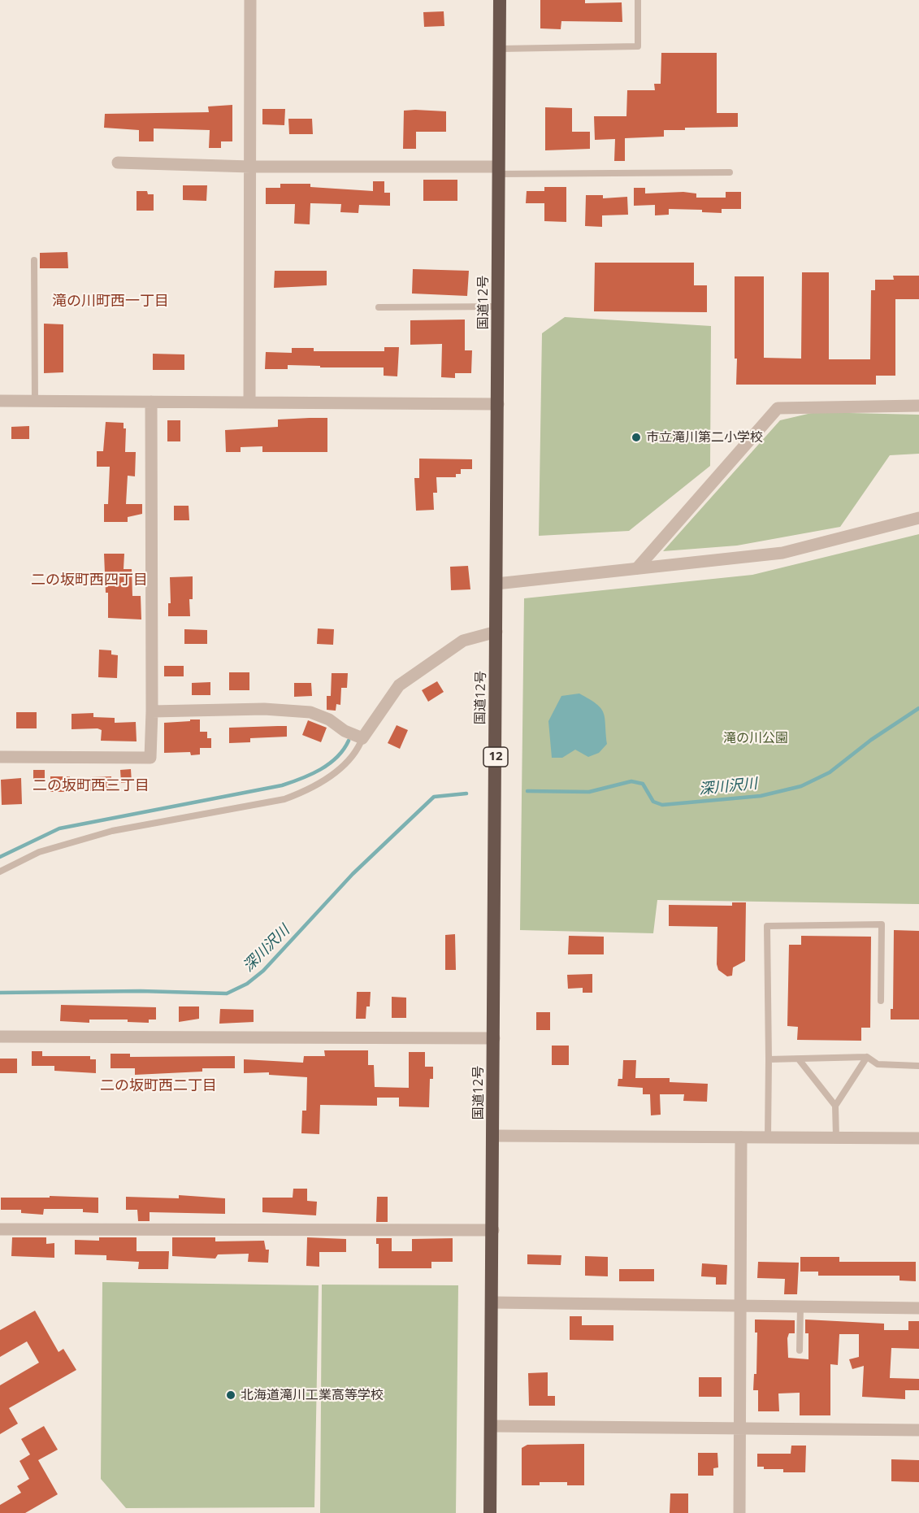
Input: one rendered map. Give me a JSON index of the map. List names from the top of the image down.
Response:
{
  "streets": {
    "highway": ["国道12号", "12"]
  },
  "districts": [
    "滝の川町西一丁目",
    "二の坂町西四丁目",
    "二の坂町西三丁目",
    "二の坂町西二丁目"
  ],
  "water": ["深川沢川"],
  "parks": ["滝の川公園"],
  "places": ["市立滝川第二小学校", "北海道滝川工業高等学校"]
}
